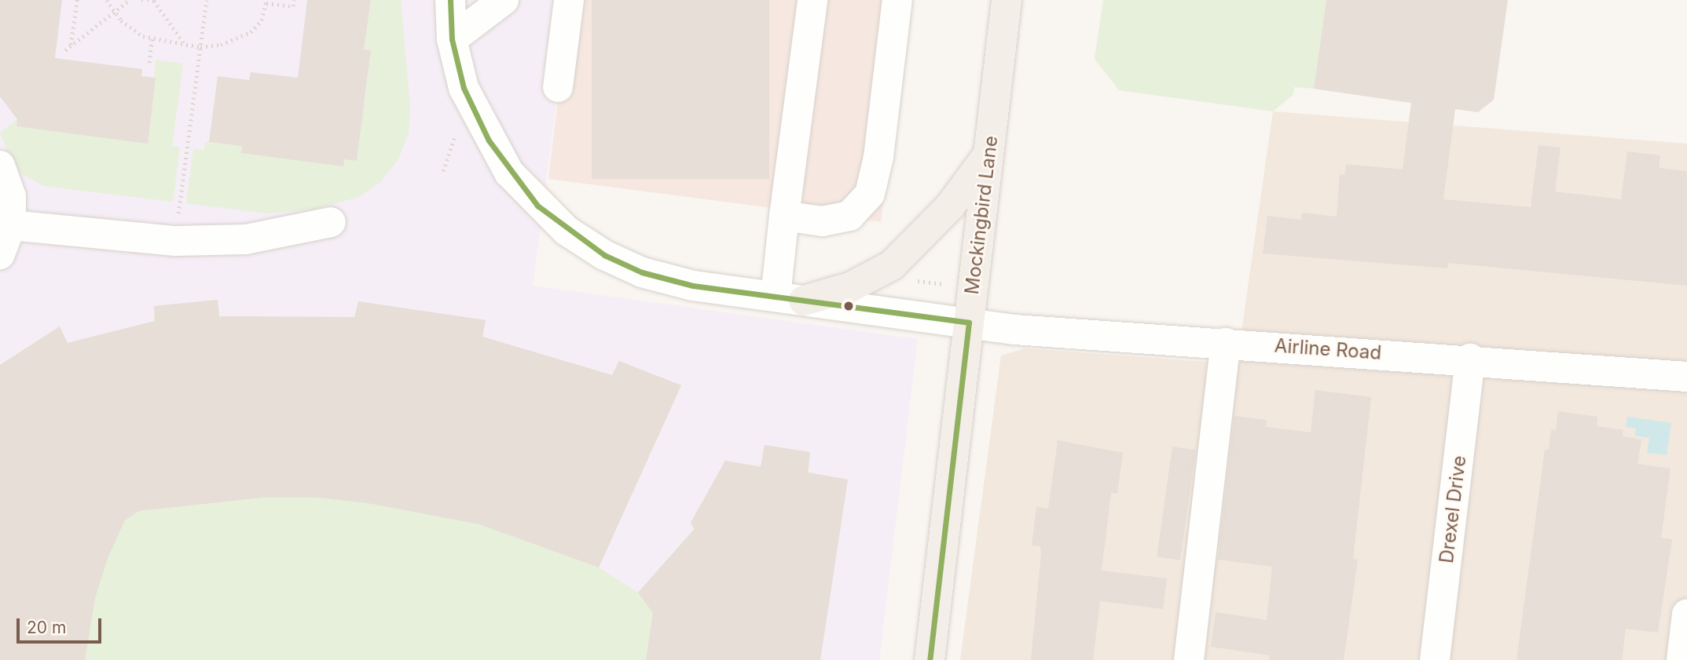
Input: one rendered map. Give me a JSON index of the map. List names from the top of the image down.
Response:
{
  "streets": {
    "main road": ["Mockingbird Lane"],
    "street": ["Airline Road", "Drexel Drive"]
  },
  "crossings": [
    ["Mockingbird Lane", "Airline Road"],
    ["Airline Road", "Drexel Drive"]
  ],
  "scale_bar": "20 m"
}
